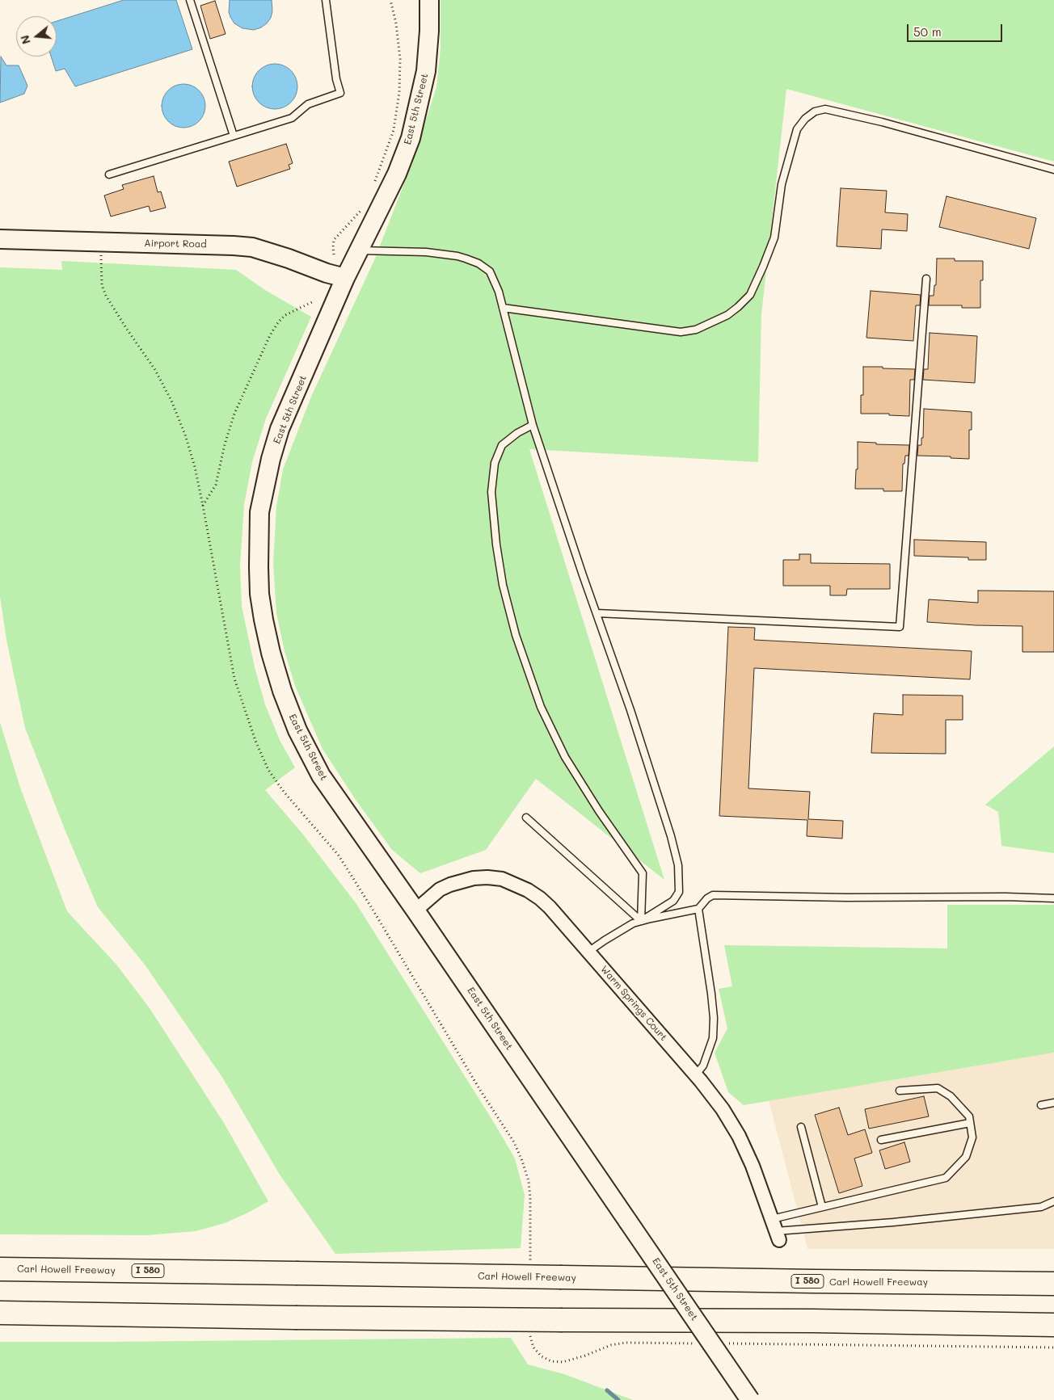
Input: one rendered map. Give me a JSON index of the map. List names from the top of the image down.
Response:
{
  "streets": {
    "highway": ["Carl Howell Freeway", "I 580"],
    "main road": ["East 5th Street", "Airport Road"],
    "street": ["Warm Springs Court"]
  },
  "crossings": [
    ["East 5th Street", "Airport Road"],
    ["East 5th Street", "Warm Springs Court"]
  ],
  "scale_bar": "50 m",
  "north": "left"
}
